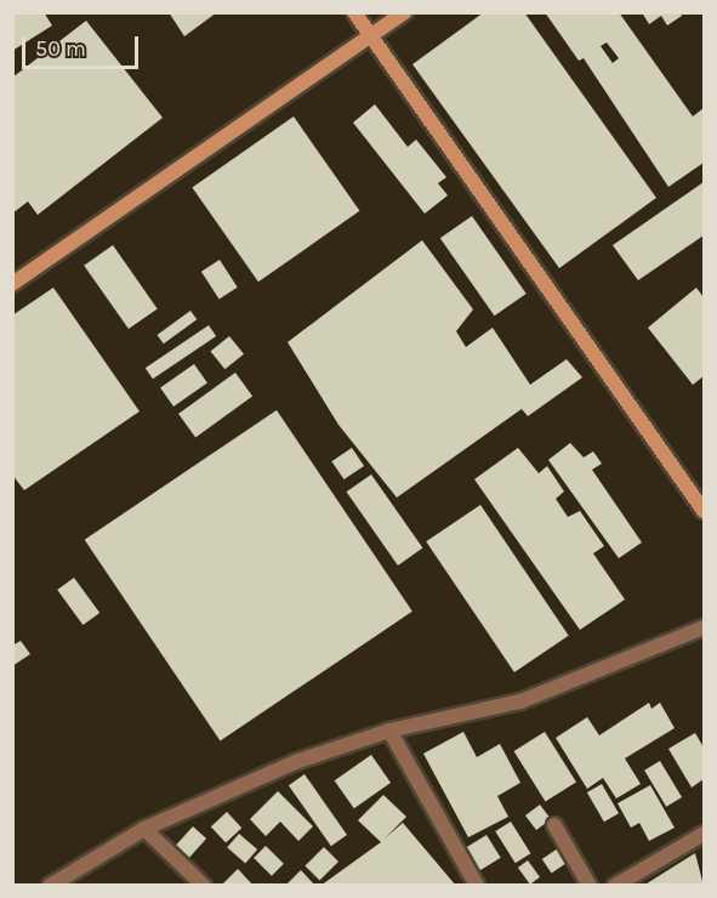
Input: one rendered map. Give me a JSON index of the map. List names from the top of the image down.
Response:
{
  "scale_bar": "50 m"
}
